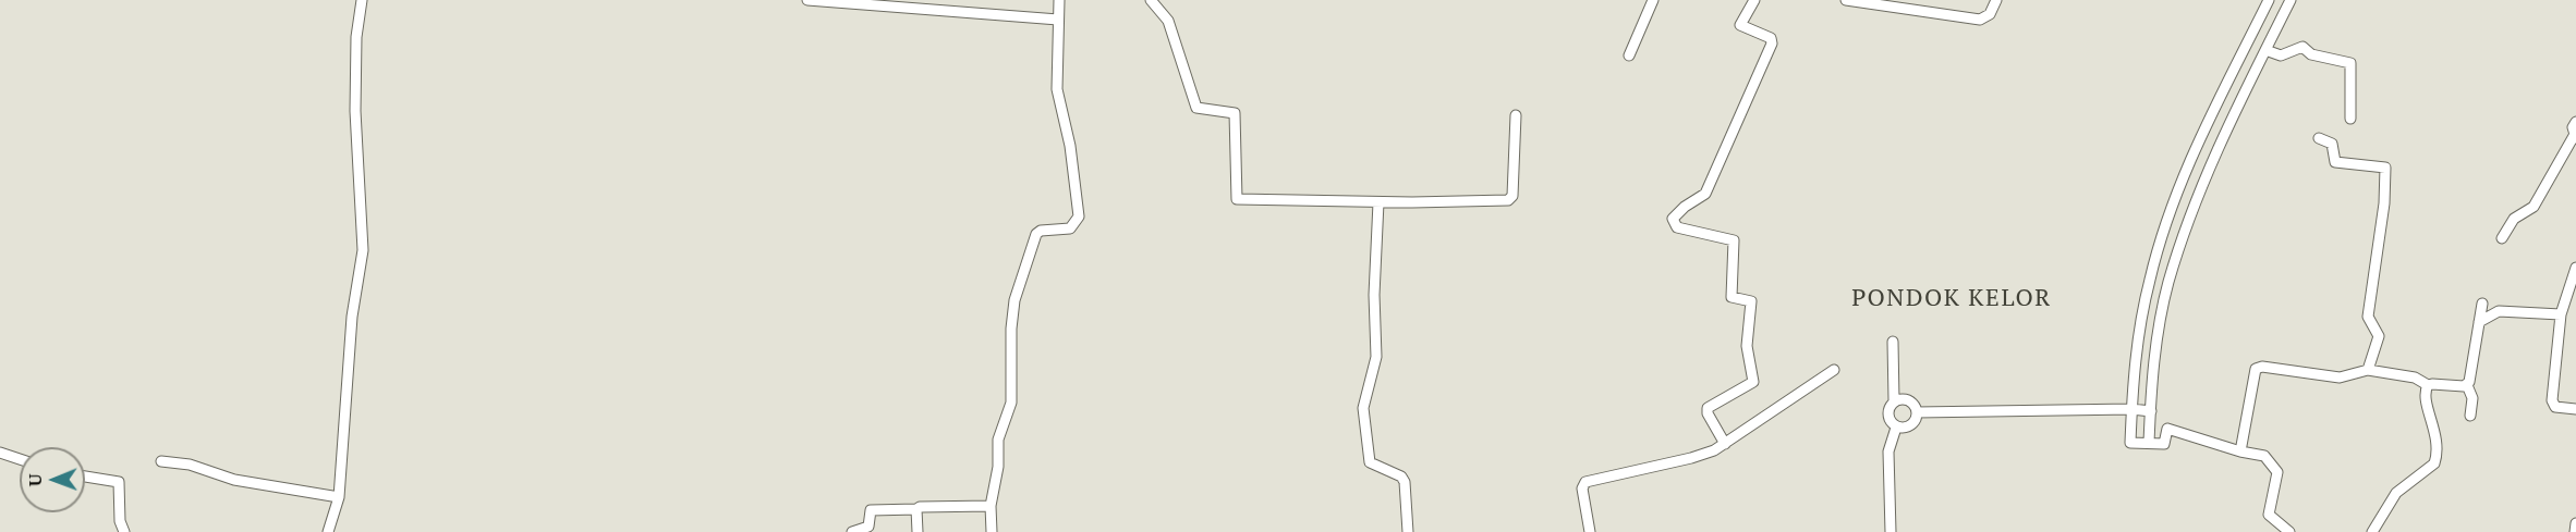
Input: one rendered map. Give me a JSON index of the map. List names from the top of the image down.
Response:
{
  "districts": ["PONDOK KELOR"],
  "north": "left"
}
